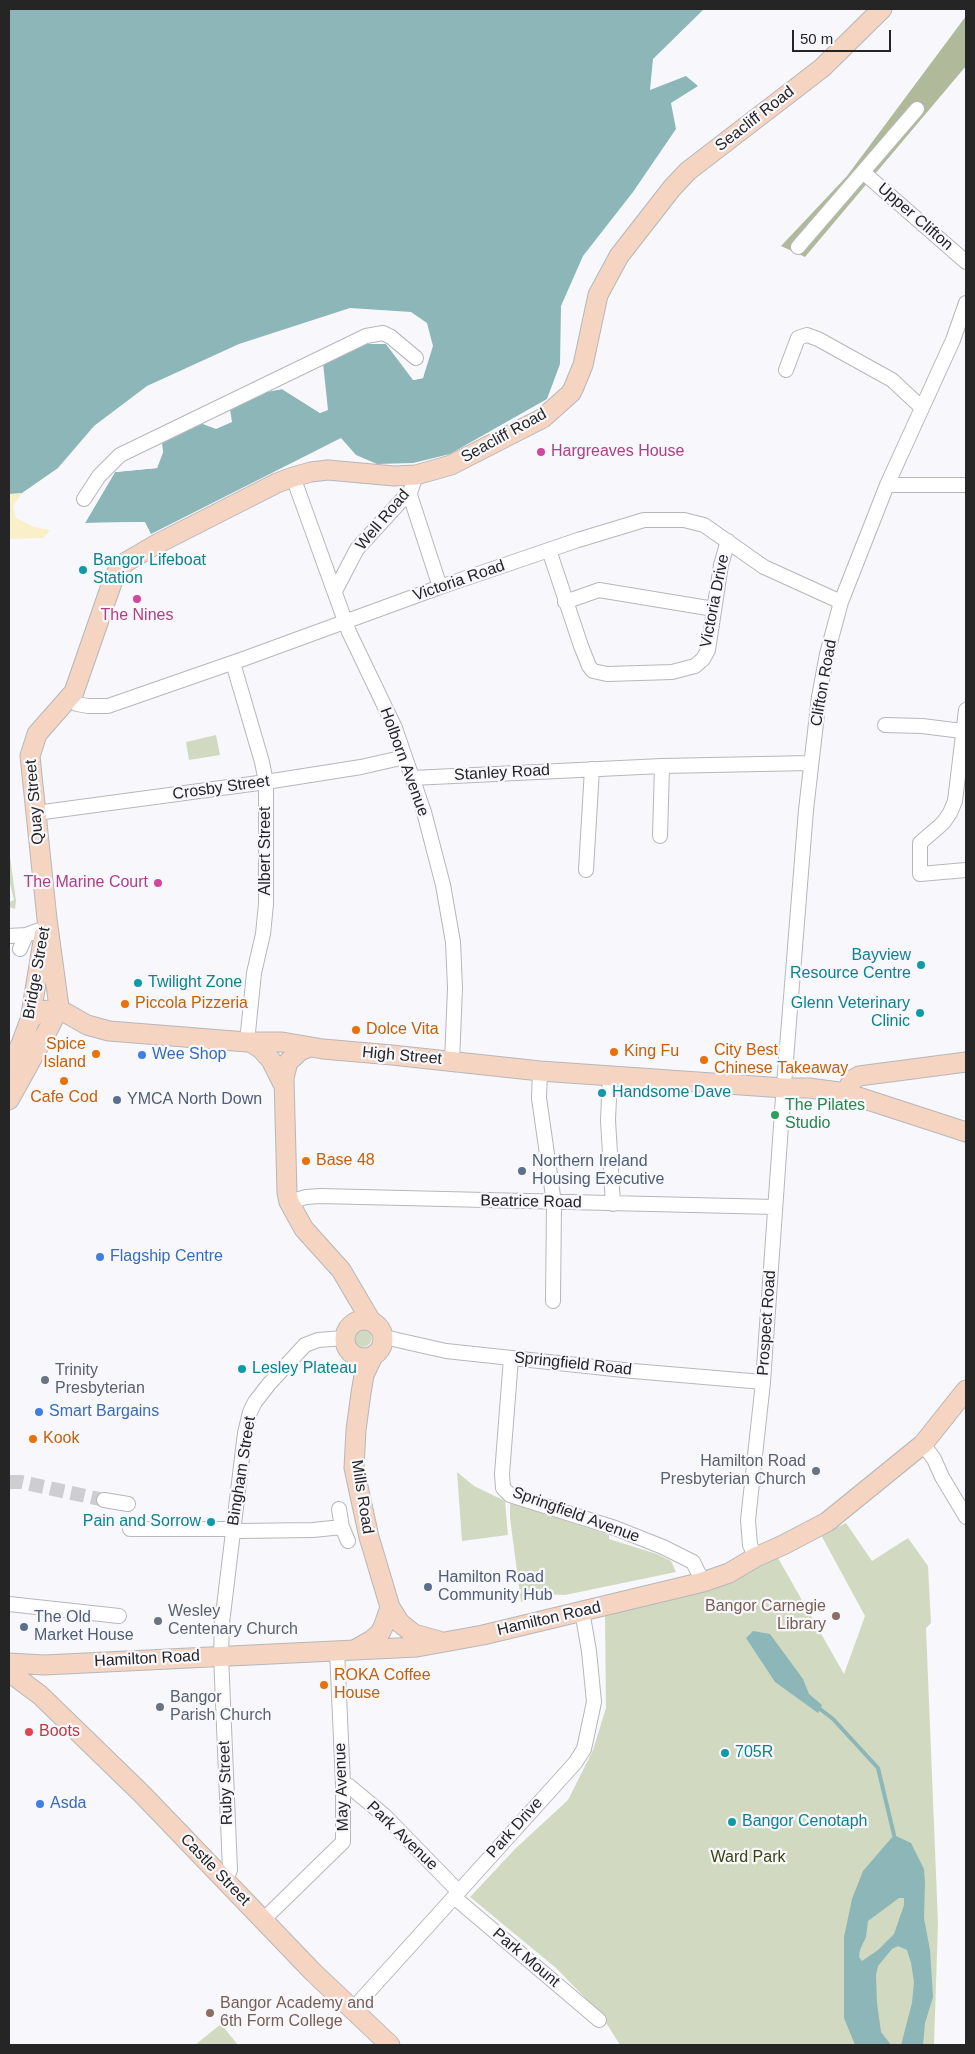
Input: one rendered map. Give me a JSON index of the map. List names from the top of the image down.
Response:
{
  "streets": {
    "street": [
      "Seacliff Road",
      "Upper Clifton",
      "Well Road",
      "Victoria Road",
      "Victoria Drive",
      "Clifton Road",
      "Holborn Avenue",
      "Stanley Road",
      "Crosby Street",
      "Quay Street",
      "Albert Street",
      "Bridge Street",
      "High Street",
      "Beatrice Road",
      "Prospect Road",
      "Springfield Road",
      "Bingham Street",
      "Mills Road",
      "Springfield Avenue",
      "Hamilton Road",
      "Ruby Street",
      "May Avenue",
      "Park Drive",
      "Park Avenue",
      "Castle Street",
      "Park Mount"
    ]
  },
  "crossings": [
    ["Seacliff Road", "Well Road"],
    ["Seacliff Road", "Victoria Road"],
    ["Seacliff Road", "Holborn Avenue"],
    ["Seacliff Road", "Quay Street"],
    ["Well Road", "Holborn Avenue"],
    ["Victoria Road", "Victoria Drive"],
    ["Victoria Road", "Clifton Road"],
    ["Victoria Road", "Holborn Avenue"],
    ["Victoria Road", "Quay Street"],
    ["Victoria Road", "Albert Street"],
    ["Clifton Road", "Stanley Road"],
    ["Clifton Road", "High Street"],
    ["Clifton Road", "Prospect Road"],
    ["Holborn Avenue", "Stanley Road"],
    ["Holborn Avenue", "Crosby Street"],
    ["Holborn Avenue", "High Street"],
    ["Crosby Street", "Quay Street"],
    ["Crosby Street", "Albert Street"],
    ["Quay Street", "Bridge Street"],
    ["Albert Street", "High Street"],
    ["Bridge Street", "High Street"],
    ["High Street", "Prospect Road"],
    ["Beatrice Road", "Prospect Road"],
    ["Prospect Road", "Springfield Road"],
    ["Prospect Road", "Hamilton Road"],
    ["Springfield Road", "Bingham Street"],
    ["Springfield Road", "Mills Road"],
    ["Springfield Road", "Springfield Avenue"],
    ["Bingham Street", "Mills Road"],
    ["Bingham Street", "Hamilton Road"],
    ["Bingham Street", "Ruby Street"],
    ["Mills Road", "Hamilton Road"],
    ["Springfield Avenue", "Hamilton Road"],
    ["Hamilton Road", "Ruby Street"],
    ["Hamilton Road", "May Avenue"],
    ["Hamilton Road", "Park Drive"],
    ["Ruby Street", "Castle Street"],
    ["May Avenue", "Park Avenue"],
    ["May Avenue", "Castle Street"],
    ["Park Drive", "Park Avenue"],
    ["Park Drive", "Castle Street"],
    ["Park Drive", "Park Mount"],
    ["Park Avenue", "Park Mount"]
  ],
  "parks": ["Ward Park"],
  "places": [
    "Hargreaves House",
    "Bangor Lifeboat Station",
    "The Nines",
    "The Marine Court",
    "Bayview Resource Centre",
    "Twilight Zone",
    "Piccola Pizzeria",
    "Glenn Veterinary Clinic",
    "Dolce Vita",
    "King Fu",
    "Spice Island",
    "Wee Shop",
    "City Best Chinese Takeaway",
    "Cafe Cod",
    "Handsome Dave",
    "YMCA North Down",
    "The Pilates Studio",
    "Base 48",
    "Northern Ireland Housing Executive",
    "Flagship Centre",
    "Lesley Plateau",
    "Trinity Presbyterian",
    "Smart Bargains",
    "Kook",
    "Hamilton Road Presbyterian Church",
    "Pain and Sorrow",
    "Hamilton Road Community Hub",
    "Bangor Carnegie Library",
    "Wesley Centenary Church",
    "The Old Market House",
    "ROKA Coffee House",
    "Bangor Parish Church",
    "Boots",
    "705R",
    "Asda",
    "Bangor Cenotaph",
    "Bangor Academy and 6th Form College"
  ],
  "scale_bar": "50 m"
}
